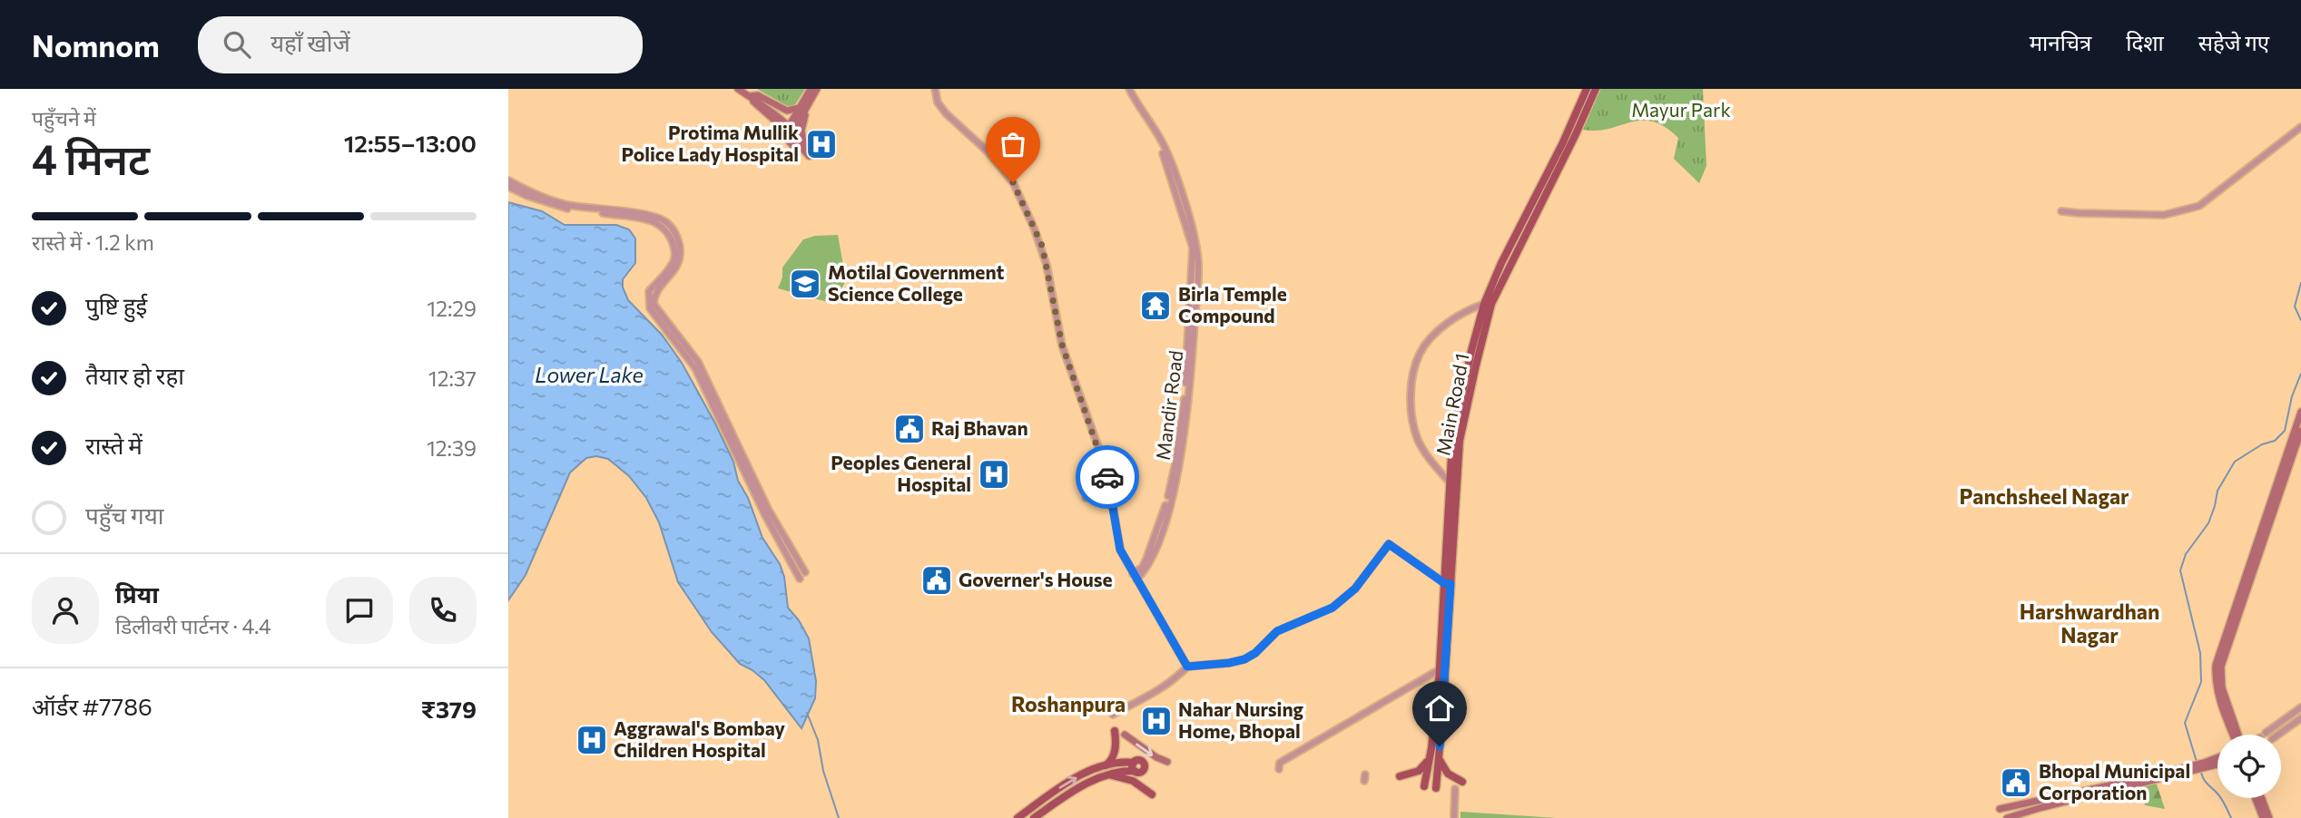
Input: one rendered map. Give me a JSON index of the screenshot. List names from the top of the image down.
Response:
{
  "streets": {
    "main road": ["Main Road 1"],
    "street": ["Mandir Road"]
  },
  "districts": ["Panchsheel Nagar", "Harshwardhan Nagar", "Roshanpura"],
  "water": ["Lower Lake"],
  "parks": ["Mayur Park"],
  "places": {
    "hospital": [
      "Protima Mullik Police Lady Hospital",
      "Peoples General Hospital",
      "Nahar Nursing Home, Bhopal",
      "Aggrawal's Bombay Children Hospital"
    ],
    "school or university": ["Motilal Government Science College"],
    "temple": ["Birla Temple Compound"],
    "public building": ["Raj Bhavan", "Governer's House", "Bhopal Municipal Corporation"]
  },
  "page": {
    "header": "Nomnom",
    "search": "यहाँ खोजें",
    "nav": ["मानचित्र", "दिशा", "सहेजे गए"],
    "heading": ["4 मिनट", "पहुँचने में", "12:55–13:00"],
    "panel": [
      "प्रिया",
      "डिलीवरी पार्टनर · 4.4",
      "ऑर्डर #7786",
      "₹379"
    ],
    "bar": "रास्ते में · 1.2 km",
    "list": [
      ["पुष्टि हुई", "12:29"],
      ["तैयार हो रहा", "12:37"],
      ["रास्ते में", "12:39"],
      "पहुँच गया"
    ]
  }
}
